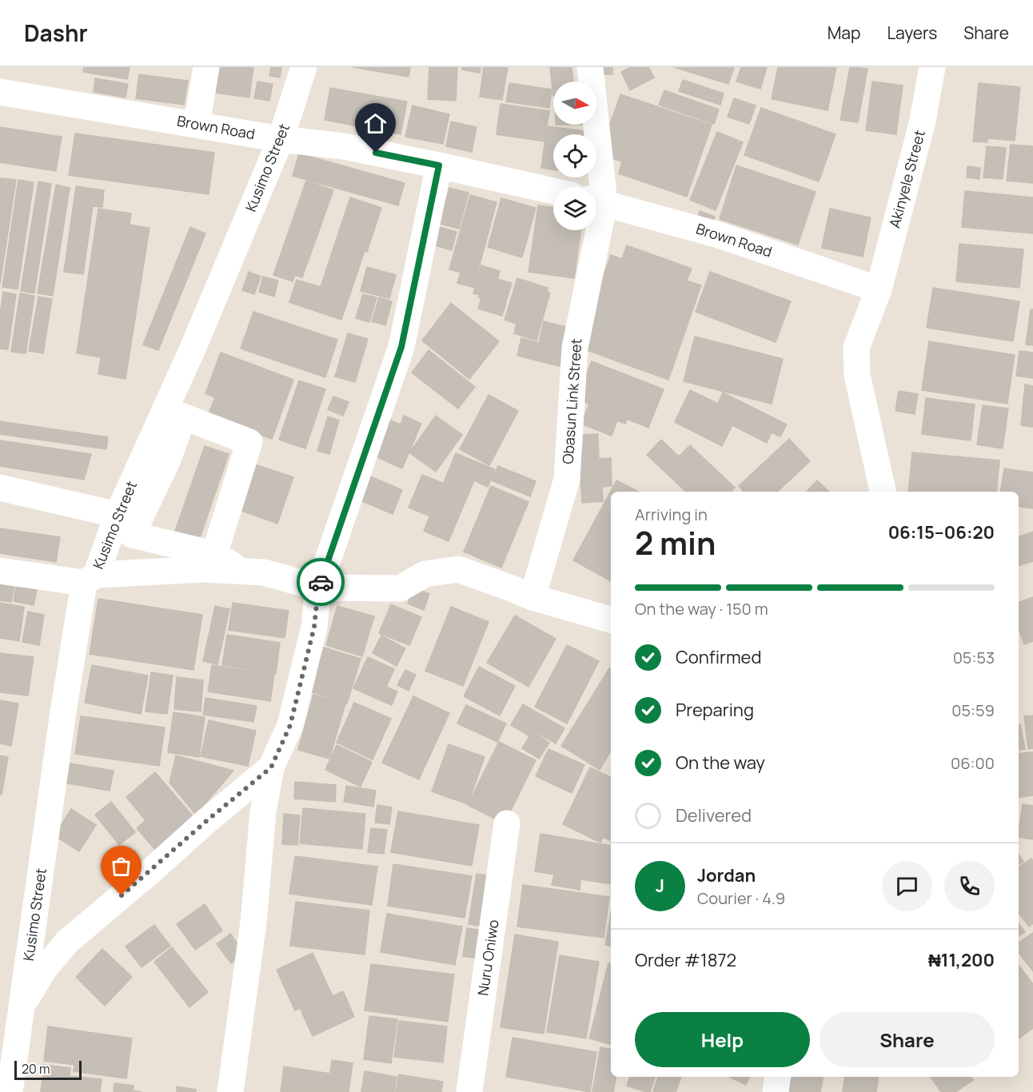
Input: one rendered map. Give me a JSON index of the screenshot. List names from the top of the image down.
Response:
{
  "streets": {
    "street": [
      "Brown Road",
      "Kusimo Street",
      "Akinyele Street",
      "Obasun Link Street",
      "Nuru Oniwo"
    ]
  },
  "crossings": [
    ["Brown Road", "Kusimo Street"],
    ["Brown Road", "Akinyele Street"]
  ],
  "scale_bar": "20 m",
  "north": "right",
  "page": {
    "header": "Dashr",
    "nav": ["Map", "Layers", "Share"],
    "heading": ["2 min", "Arriving in", "06:15–06:20"],
    "panel": [
      "Jordan",
      "Courier · 4.9",
      "Order #1872",
      "₦11,200"
    ],
    "bar": "On the way · 150 m",
    "list": [
      ["Confirmed", "05:53"],
      ["Preparing", "05:59"],
      ["On the way", "06:00"],
      "Delivered"
    ],
    "round": "J",
    "buttons": ["Help", "Share"],
    "scale": "20 m"
  }
}
